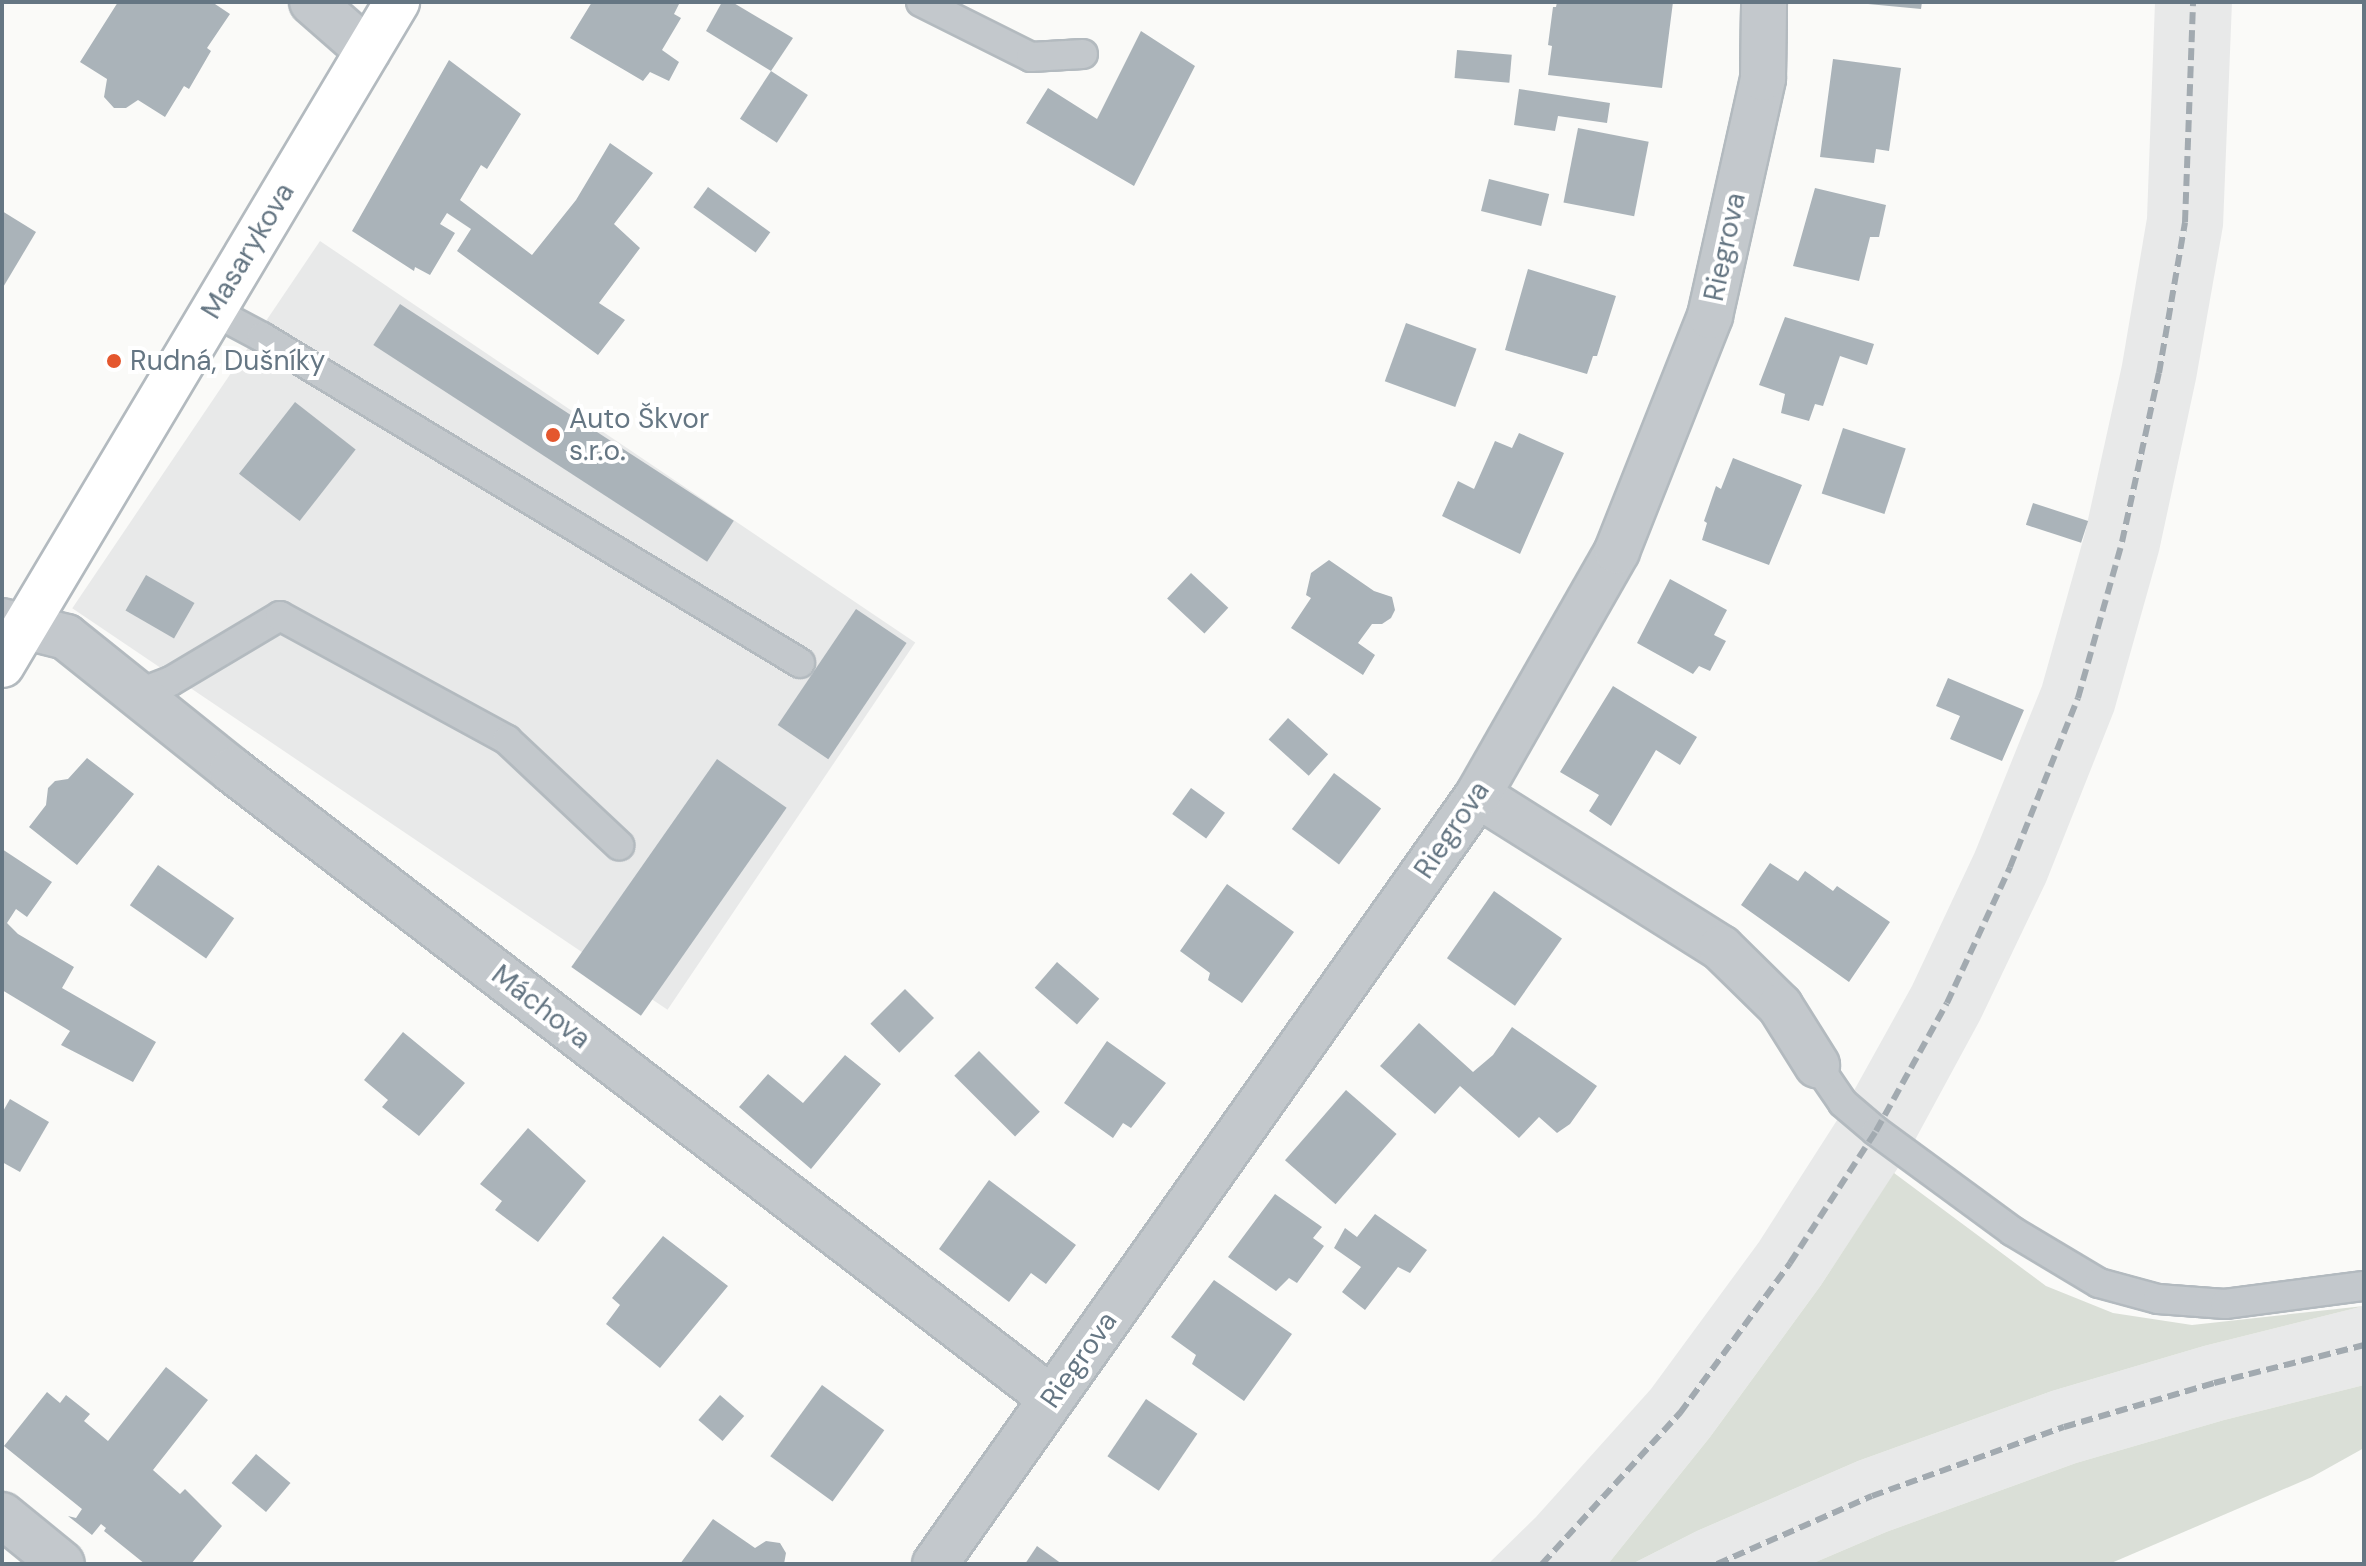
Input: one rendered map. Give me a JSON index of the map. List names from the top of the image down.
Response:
{
  "streets": {
    "main road": ["Masarykova"],
    "street": ["Riegrova", "Máchova"]
  },
  "crossings": [
    ["Riegrova", "Máchova"],
    ["Masarykova", "Máchova"]
  ],
  "places": ["Rudná, Dušníky", "Auto Škvor s.r.o."]
}
